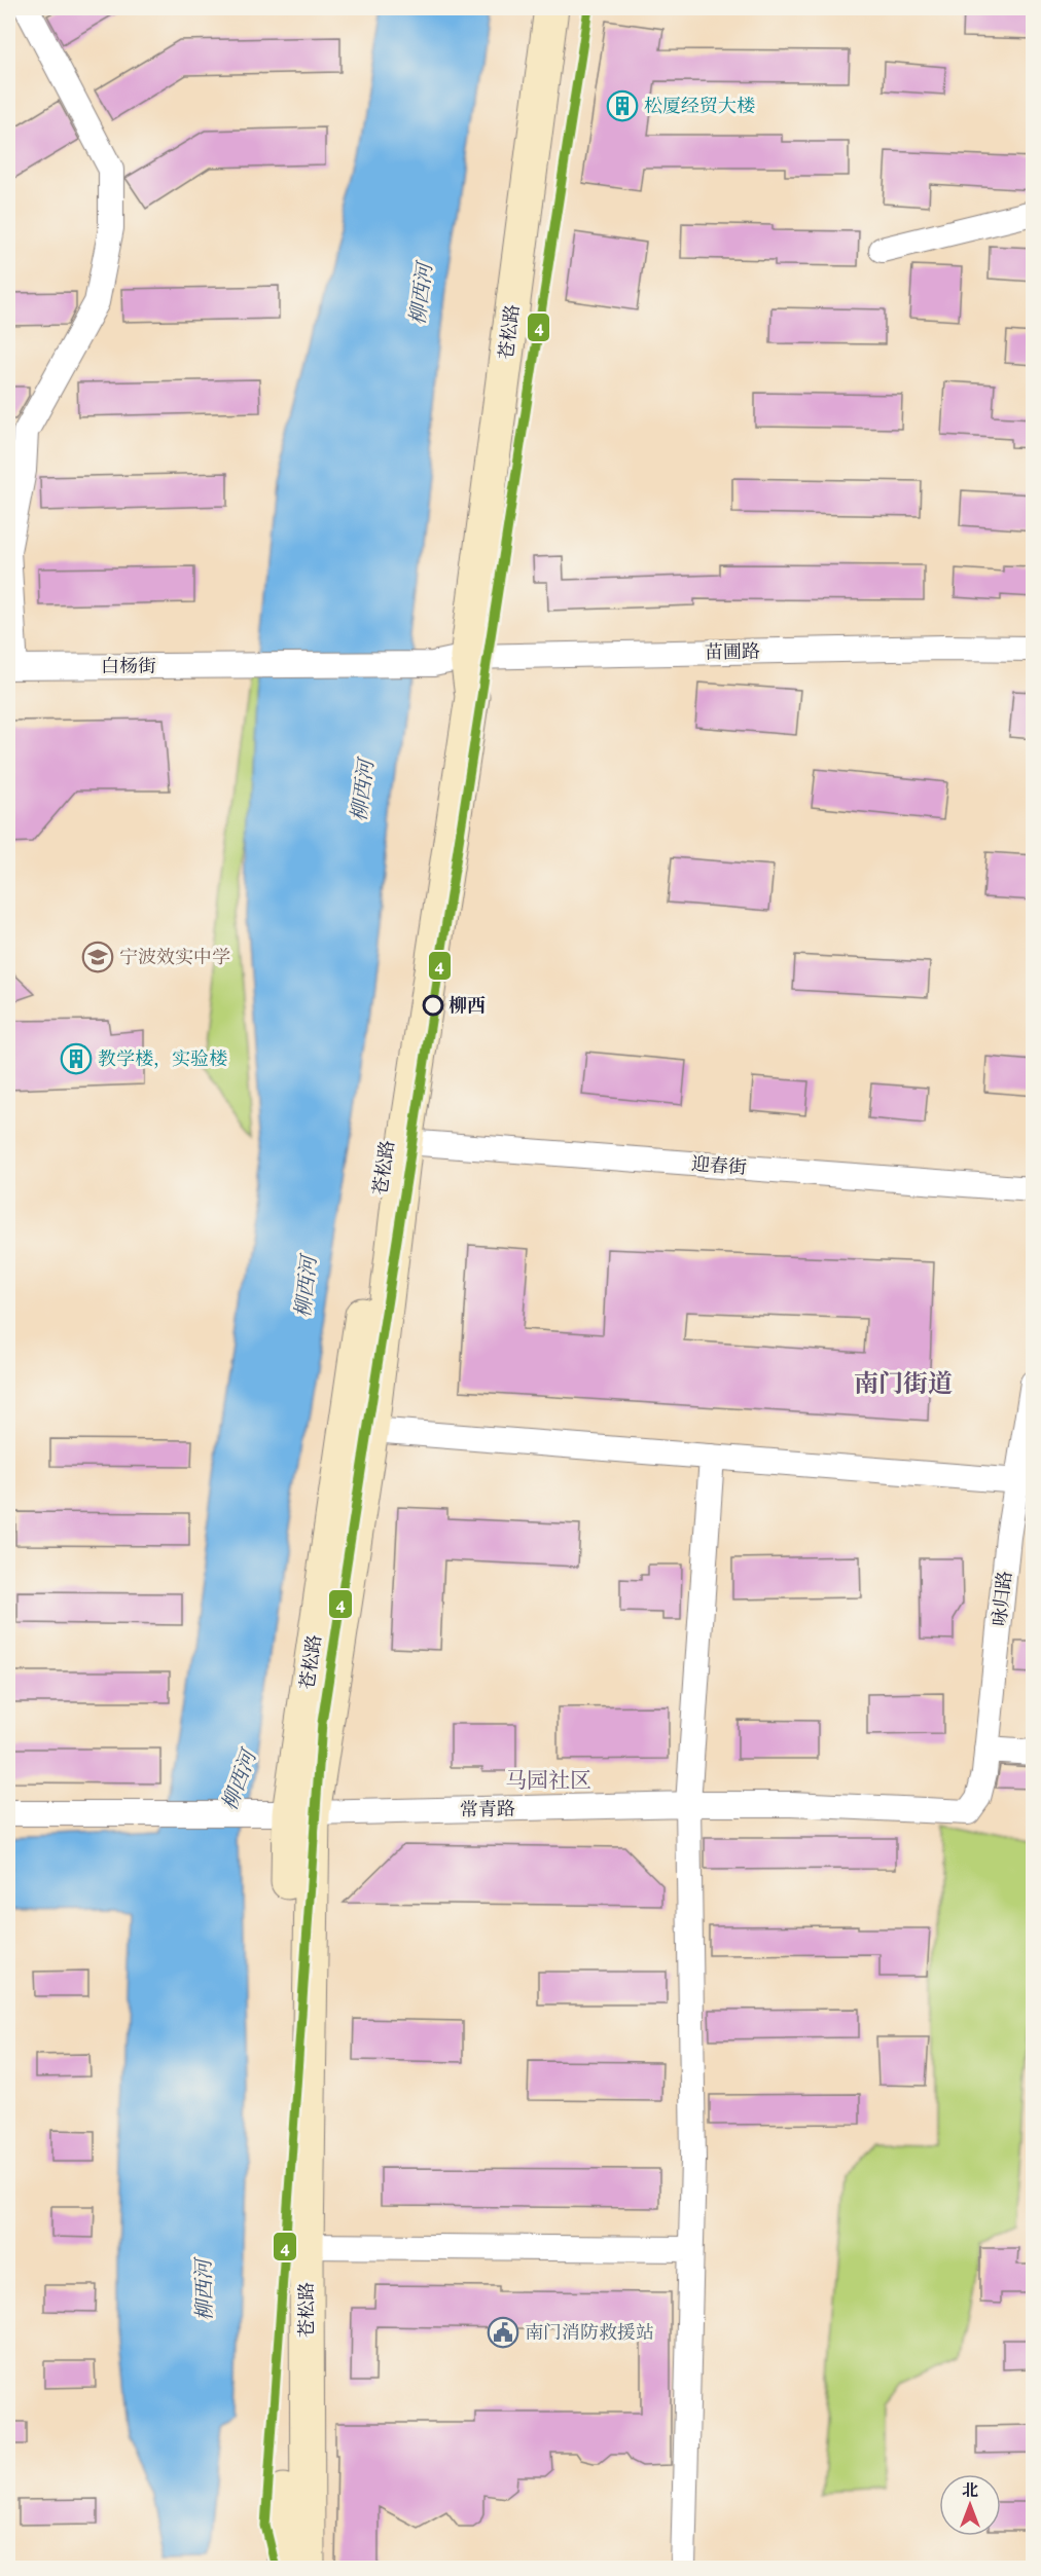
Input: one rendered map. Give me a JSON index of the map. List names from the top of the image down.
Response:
{
  "streets": {
    "main road": ["苍松路"],
    "street": [
      "苗圃路",
      "白杨街",
      "迎春街",
      "咏归路",
      "常青路"
    ]
  },
  "crossings": [
    ["苍松路", "苗圃路"],
    ["苍松路", "迎春街"],
    ["苍松路", "常青路"],
    ["苗圃路", "白杨街"],
    ["咏归路", "常青路"]
  ],
  "districts": ["南门街道", "马园社区"],
  "water": ["柳西河"],
  "places": {
    "building": ["松厦经贸大楼", "教学楼，实验楼"],
    "school or university": ["宁波效实中学"],
    "other": ["柳西"],
    "public building": ["南门消防救援站"]
  },
  "lines": ["transit line 4"],
  "north": "top"
}
